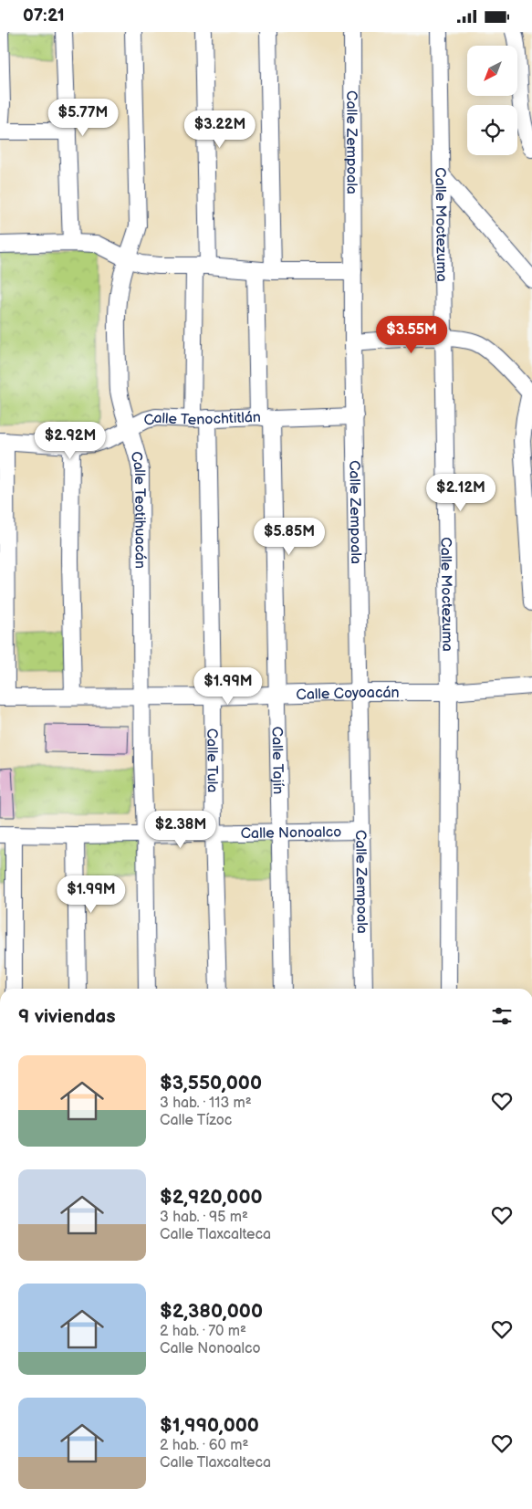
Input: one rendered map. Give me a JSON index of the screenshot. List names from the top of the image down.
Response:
{
  "streets": {
    "street": [
      "Calle Zempoala",
      "Calle Moctezuma",
      "Calle Tenochtitlán",
      "Calle Teotihuacán",
      "Calle Coyoacán",
      "Calle Tula",
      "Calle Tajín",
      "Calle Nonoalco"
    ]
  },
  "crossings": [
    ["Calle Zempoala", "Calle Tenochtitlán"],
    ["Calle Zempoala", "Calle Coyoacán"],
    ["Calle Zempoala", "Calle Nonoalco"],
    ["Calle Moctezuma", "Calle Coyoacán"],
    ["Calle Tenochtitlán", "Calle Teotihuacán"],
    ["Calle Tenochtitlán", "Calle Tula"],
    ["Calle Tenochtitlán", "Calle Tajín"],
    ["Calle Teotihuacán", "Calle Coyoacán"],
    ["Calle Teotihuacán", "Calle Nonoalco"],
    ["Calle Coyoacán", "Calle Tula"],
    ["Calle Coyoacán", "Calle Tajín"],
    ["Calle Tula", "Calle Nonoalco"],
    ["Calle Tajín", "Calle Nonoalco"]
  ],
  "north": "bottom left",
  "page": {
    "status": "07:21",
    "price": [
      "$5.77M",
      "$3.22M",
      "$3.55M",
      "$2.92M",
      "$2.12M",
      "$5.85M",
      "$1.99M",
      "$2.38M",
      "$1.99M"
    ],
    "heading": "9 viviendas",
    "list": [
      {
        "name": "$3,550,000",
        "note": "3 hab. · 113 m² · Calle Tízoc"
      },
      {
        "name": "$2,920,000",
        "note": "3 hab. · 95 m² · Calle Tlaxcalteca"
      },
      {
        "name": "$2,380,000",
        "note": "2 hab. · 70 m² · Calle Nonoalco"
      },
      {
        "name": "$1,990,000",
        "note": "2 hab. · 60 m² · Calle Tlaxcalteca"
      }
    ]
  }
}
